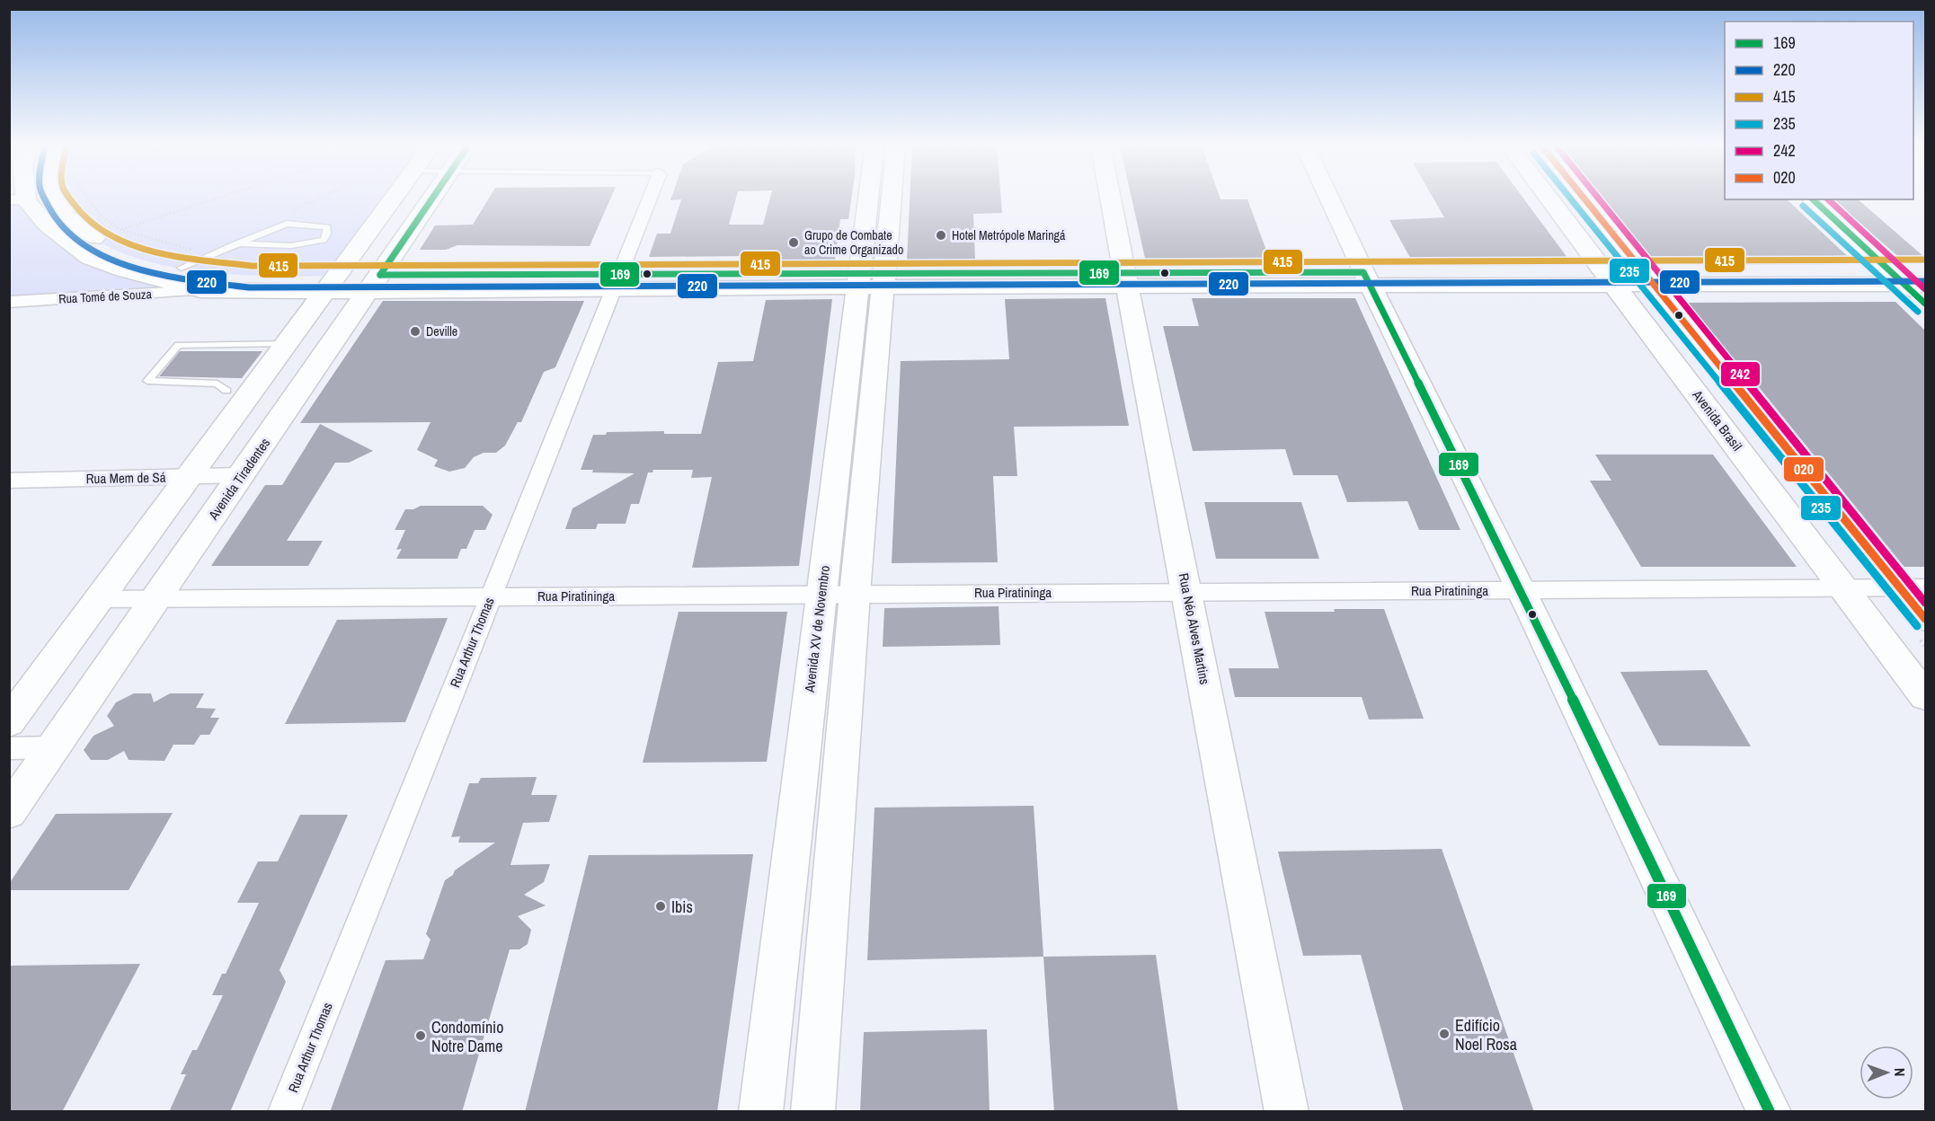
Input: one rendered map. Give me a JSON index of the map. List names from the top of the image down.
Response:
{
  "streets": {
    "main road": [
      "Avenida Brasil",
      "Avenida Tiradentes",
      "Avenida XV de Novembro",
      "Rua Néo Alves Martins"
    ],
    "street": [
      "Rua Tomé de Souza",
      "Rua Mem de Sá",
      "Rua Piratininga",
      "Rua Arthur Thomas"
    ]
  },
  "crossings": [
    ["Avenida Brasil", "Rua Piratininga"],
    ["Rua Mem de Sá", "Avenida Tiradentes"],
    ["Avenida Tiradentes", "Rua Piratininga"],
    ["Rua Piratininga", "Avenida XV de Novembro"],
    ["Rua Piratininga", "Rua Néo Alves Martins"],
    ["Rua Piratininga", "Rua Arthur Thomas"]
  ],
  "places": [
    "Hotel Metrópole Maringá",
    "Grupo de Combate ao Crime Organizado",
    "Deville",
    "Ibis",
    "Edifício Noel Rosa",
    "Condomínio Notre Dame"
  ],
  "lines": [
    "transit line 169",
    "transit line 220",
    "transit line 415",
    "transit line 235",
    "transit line 242",
    "transit line 020"
  ],
  "legend": [
    "169",
    "220",
    "415",
    "235",
    "242",
    "020"
  ],
  "north": "right"
}
